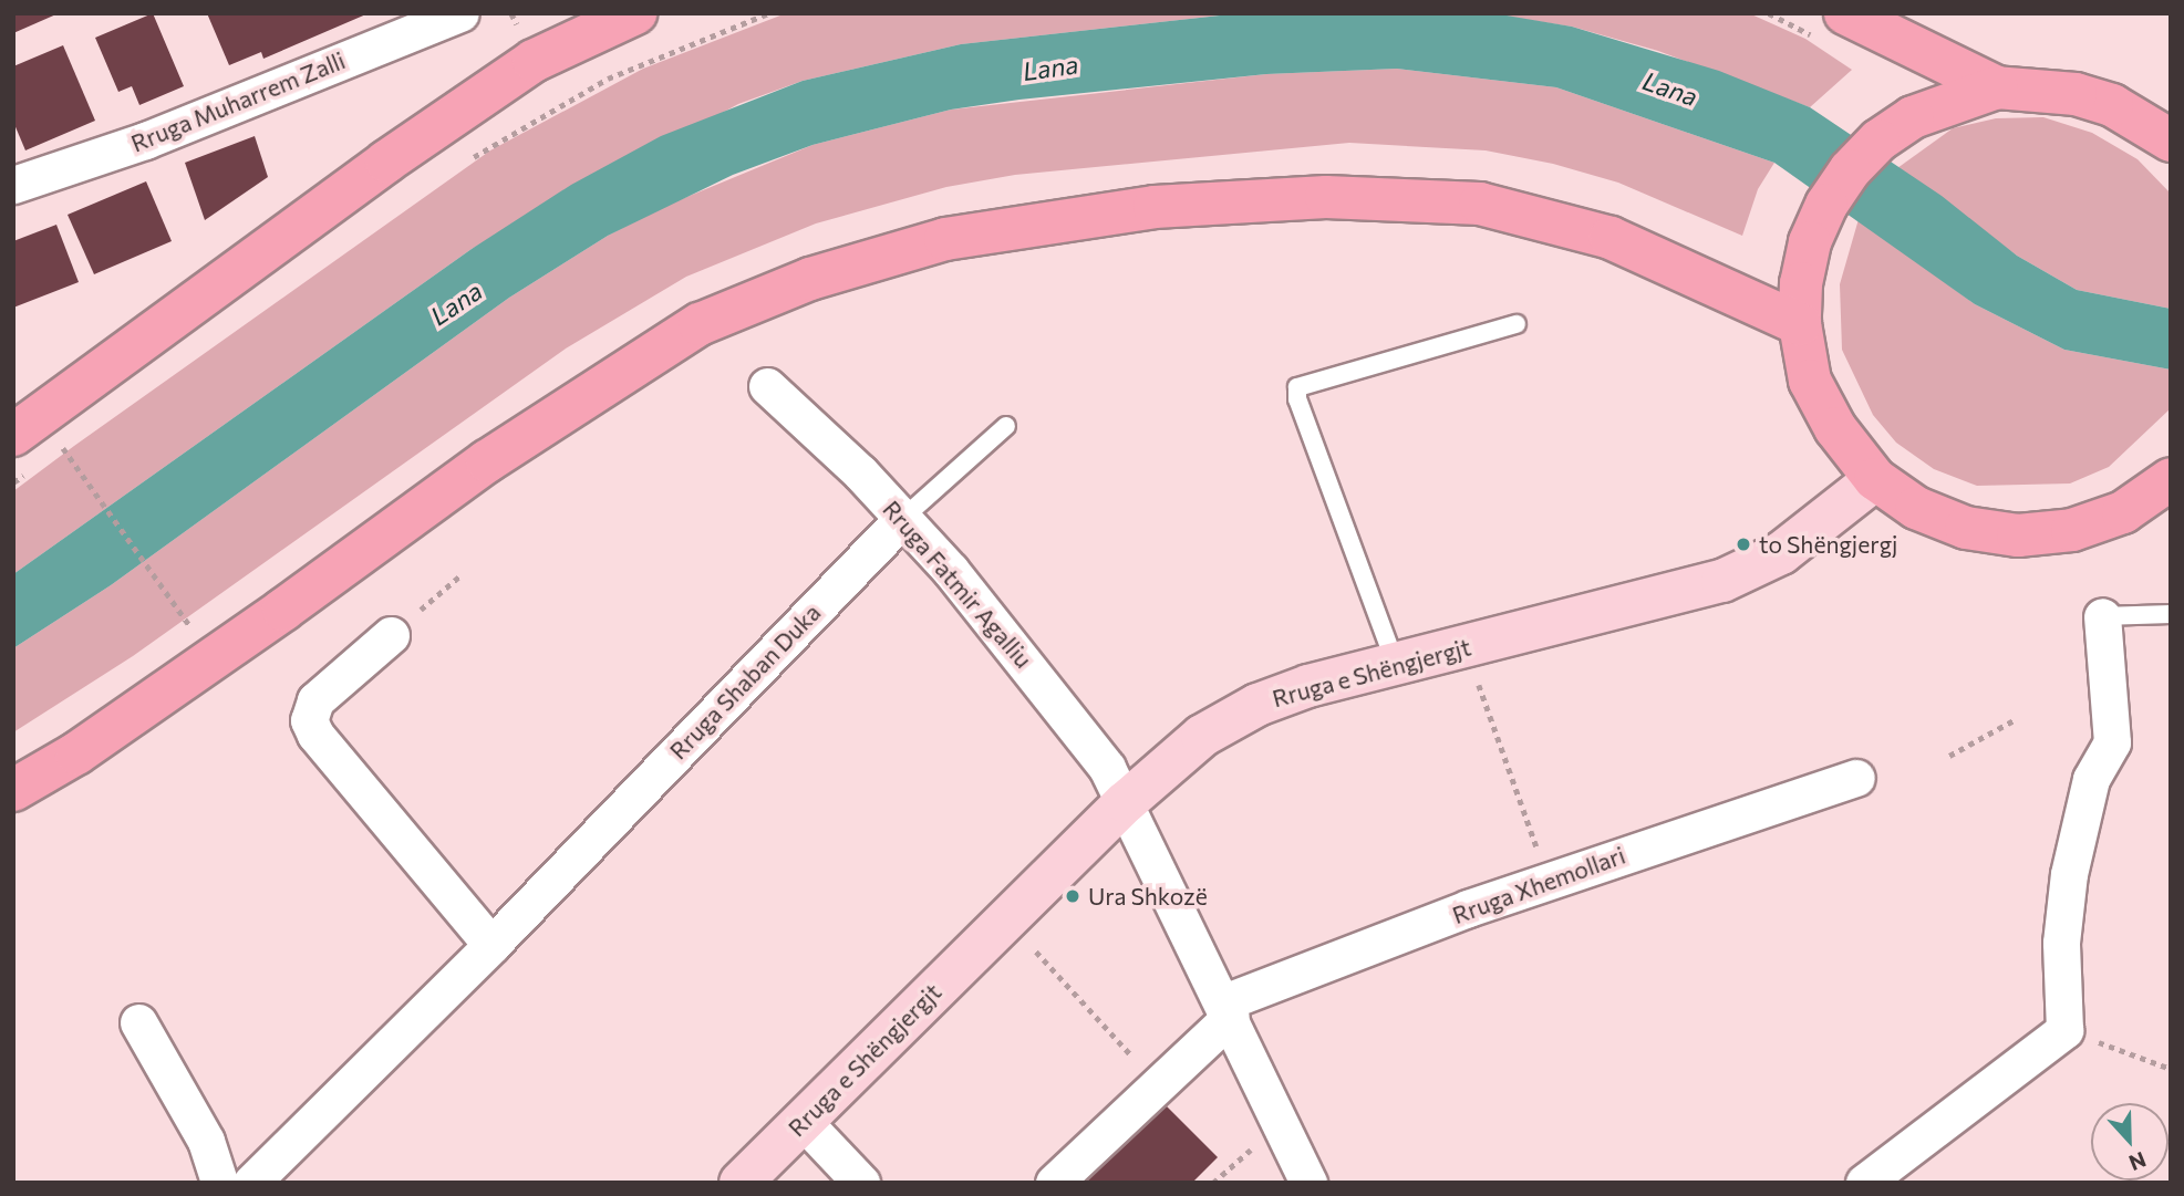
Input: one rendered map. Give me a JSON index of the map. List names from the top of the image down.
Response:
{
  "streets": {
    "main road": ["Rruga e Shëngjergjt"],
    "street": [
      "Rruga Muharrem Zalli",
      "Rruga Fatmir Agalliu",
      "Rruga Shaban Duka",
      "Rruga Xhemollari"
    ]
  },
  "crossings": [
    ["Rruga Fatmir Agalliu", "Rruga e Shëngjergjt"],
    ["Rruga Fatmir Agalliu", "Rruga Shaban Duka"]
  ],
  "water": ["Lana"],
  "places": ["to Shëngjergj", "Ura Shkozë"],
  "north": "bottom"
}
